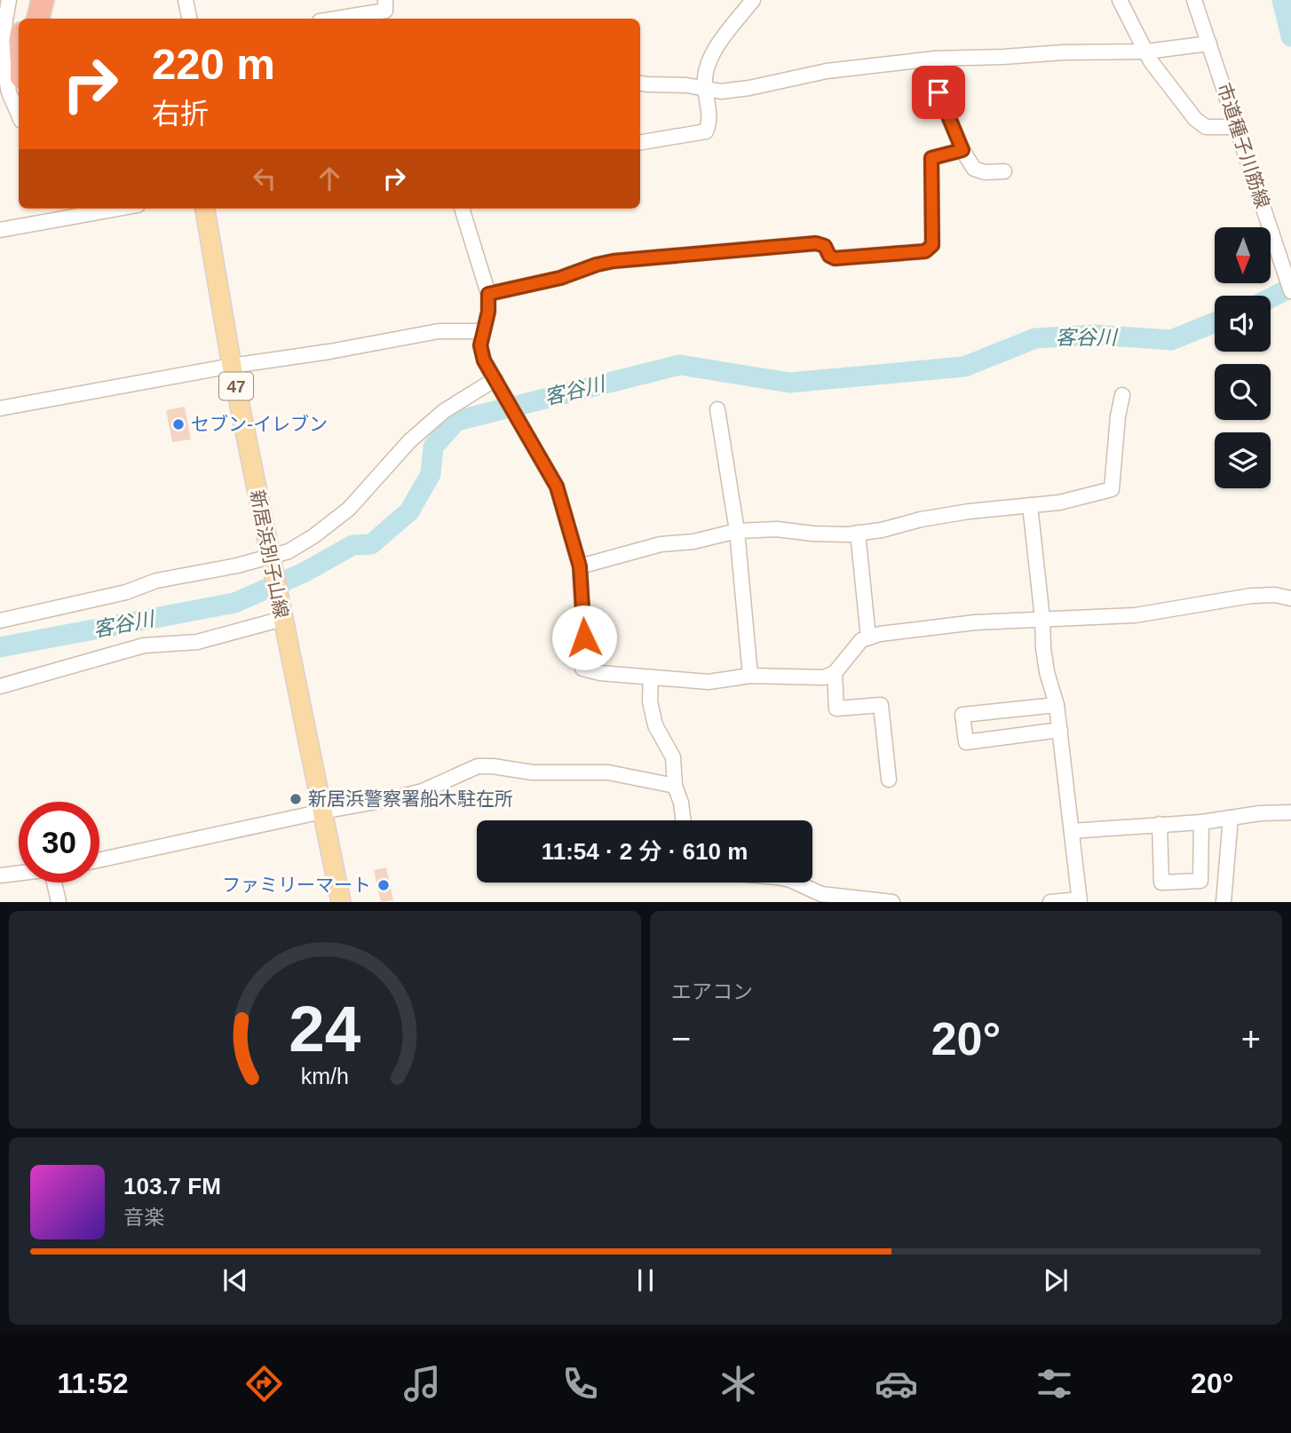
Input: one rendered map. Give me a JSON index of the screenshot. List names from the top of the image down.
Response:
{
  "streets": {
    "main road": ["47", "新居浜別子山線"],
    "street": ["市道種子川筋線"]
  },
  "water": ["客谷川"],
  "places": ["セブン-イレブン", "新居浜警察署船木駐在所", "ファミリーマート"],
  "north": "bottom",
  "page": {
    "turn": ["220 m", "右折"],
    "limit": "30",
    "trip": "11:54 · 2 分 · 610 m",
    "tile": "エアコン",
    "heat": ["−", "20°", "+"],
    "song": ["103.7 FM", "音楽"],
    "tabs": ["11:52", "20°"],
    "gauge": ["24", "km/h"]
  }
}
